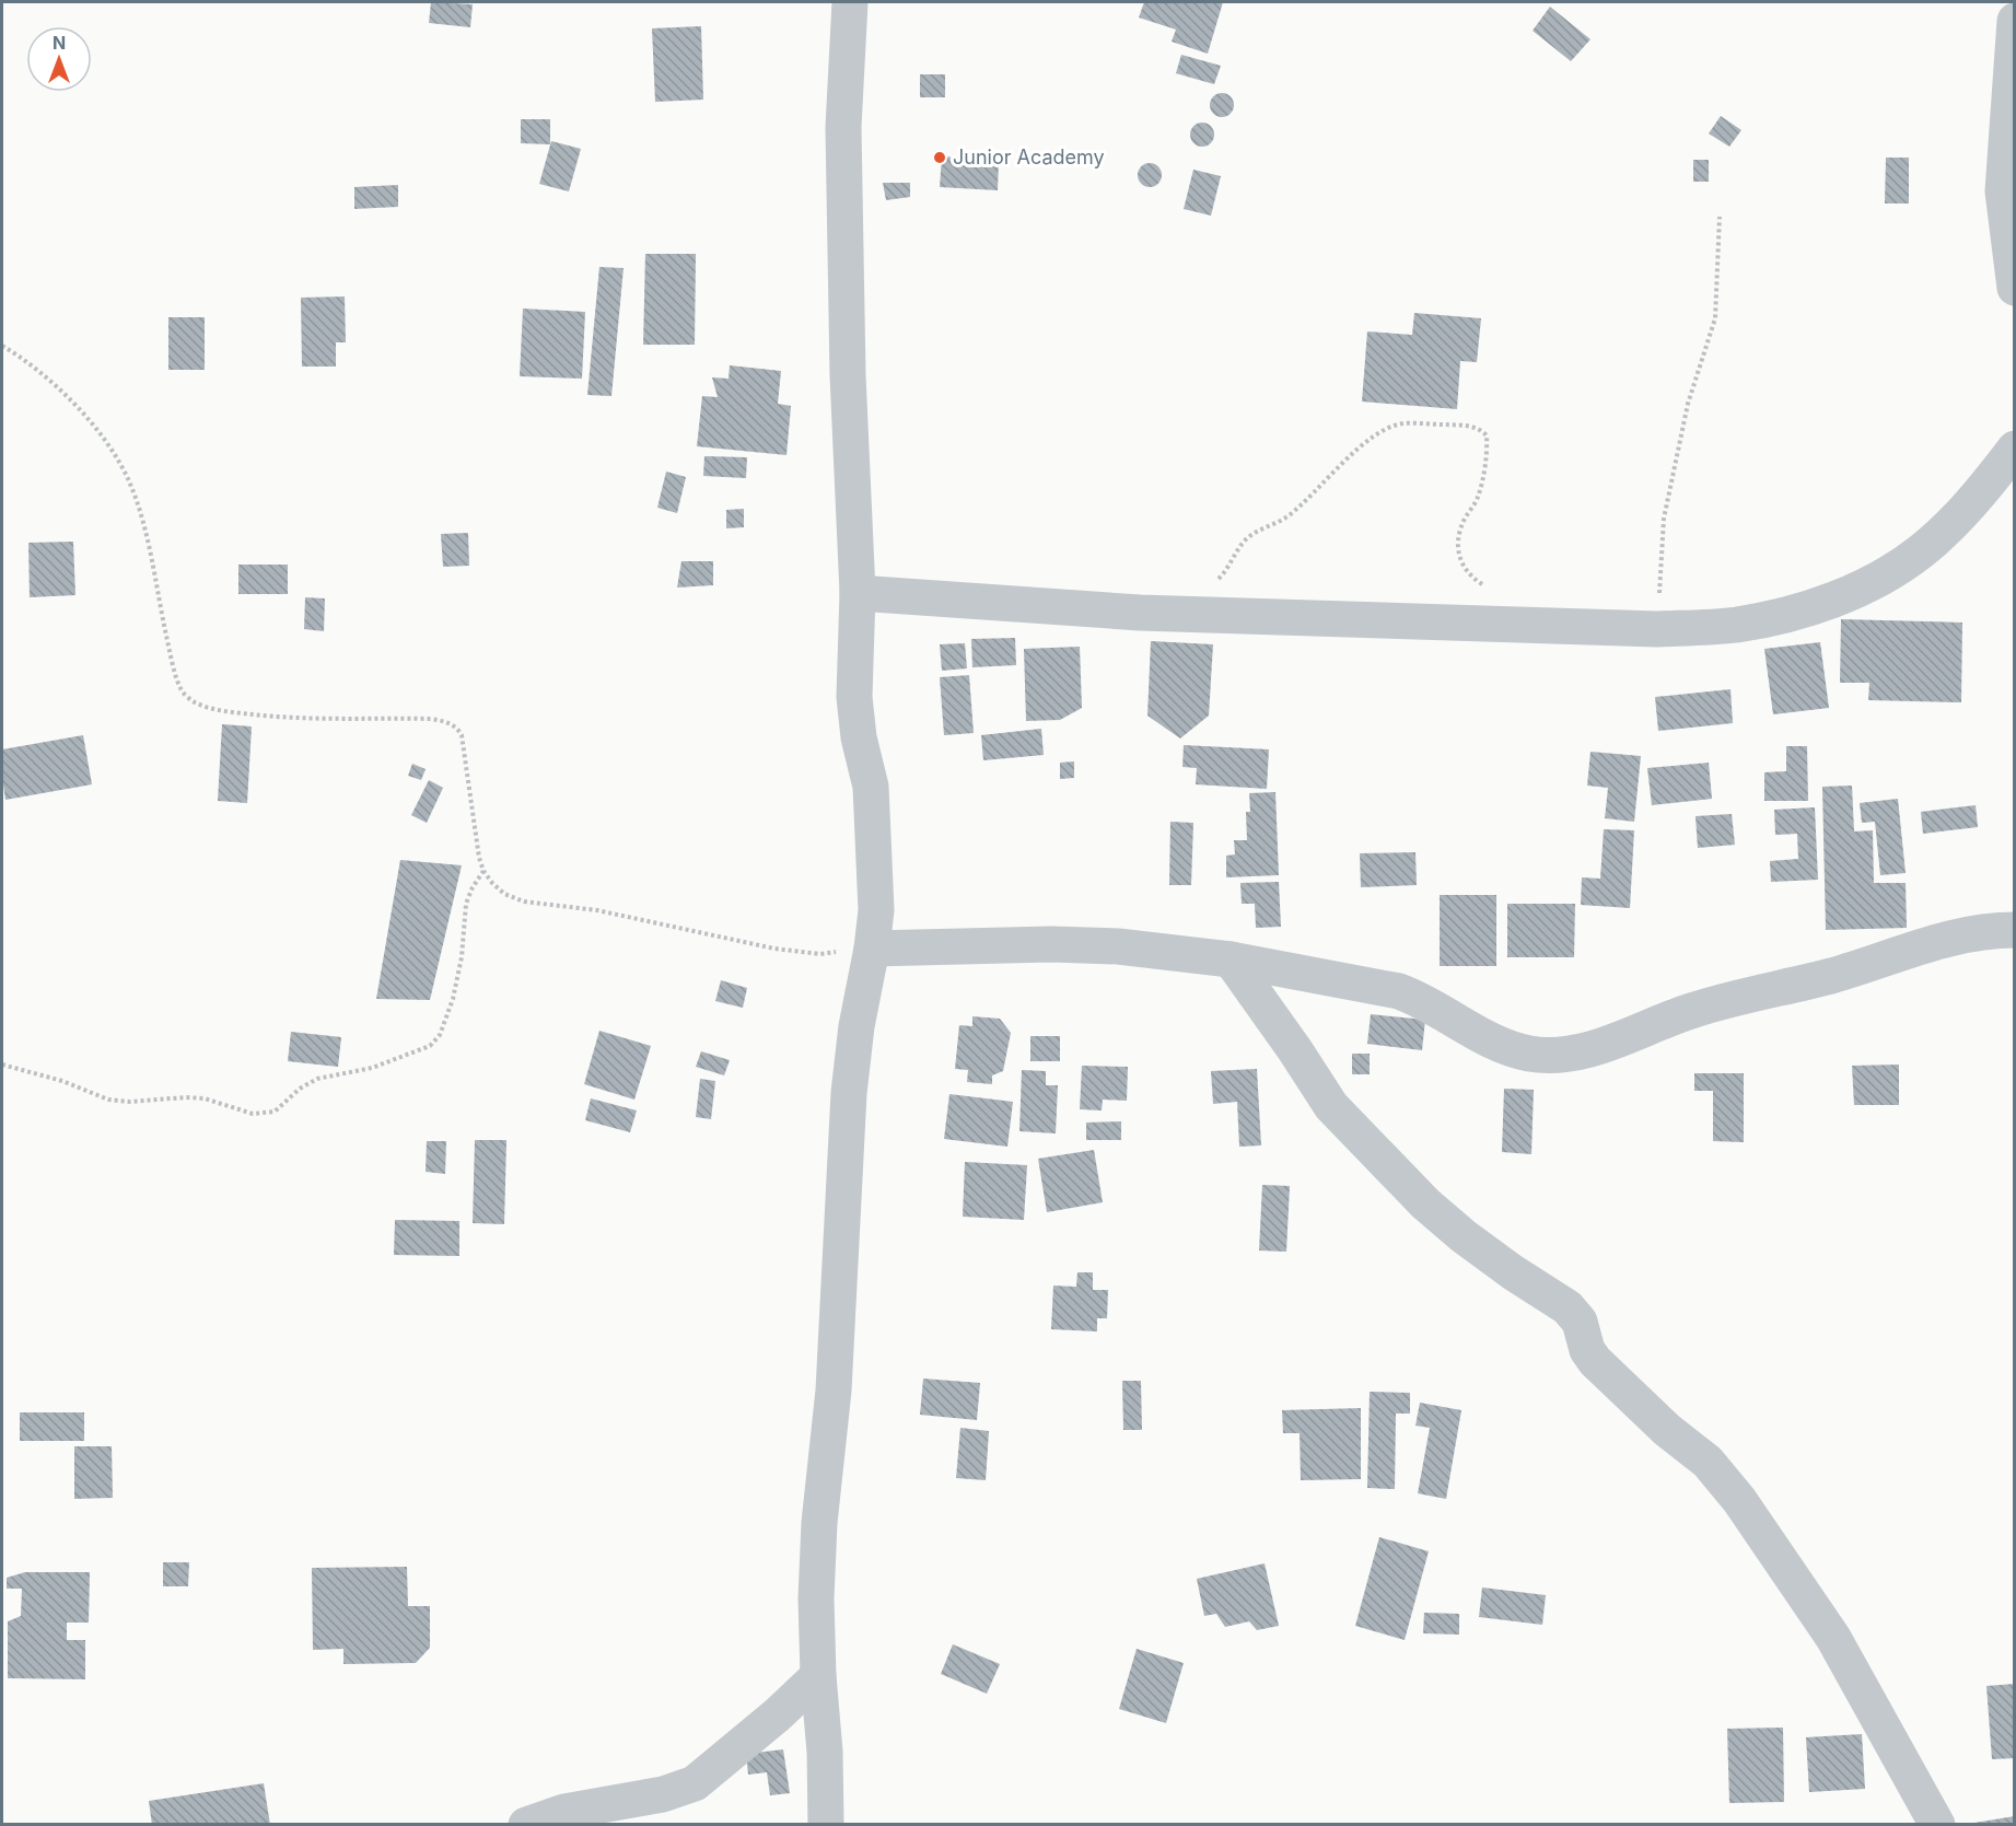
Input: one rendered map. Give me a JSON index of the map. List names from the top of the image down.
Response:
{
  "places": ["Junior Academy"],
  "north": "top"
}
